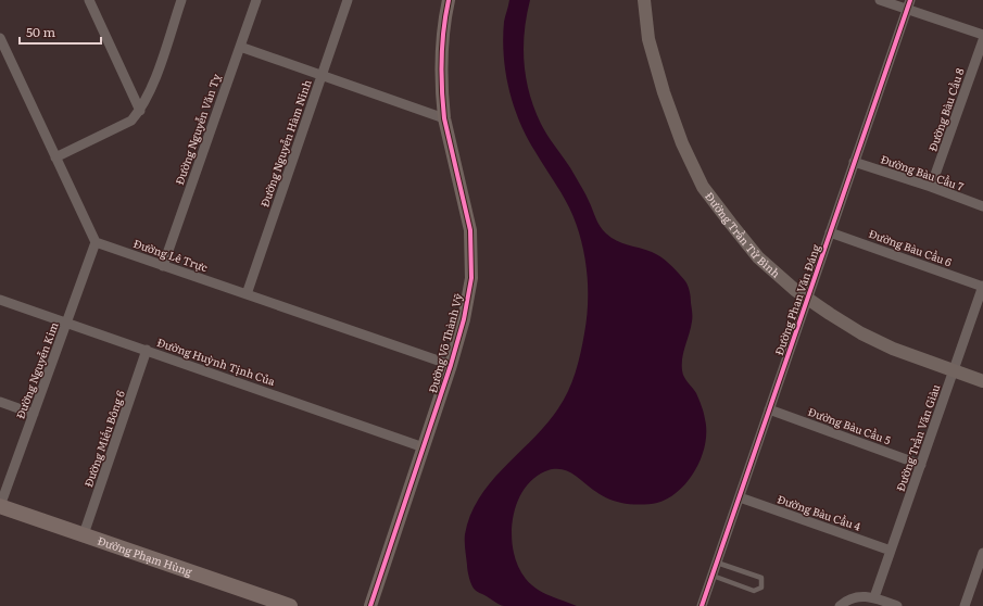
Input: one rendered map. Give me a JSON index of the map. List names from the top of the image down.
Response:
{
  "streets": {
    "main road": ["Đường Phạm Hùng"],
    "street": [
      "Đường Bàu Cầu 8",
      "Đường Nguyễn Văn Tỵ",
      "Đường Nguyễn Hàm Ninh",
      "Đường Bàu Cầu 7",
      "Đường Trần Tử Bình",
      "Đường Bàu Cầu 6",
      "Đường Lê Trực",
      "Đường Phan Văn Đáng",
      "Đường Võ Thành Vỹ",
      "Đường Huỳnh Tịnh Của",
      "Đường Nguyễn Kim",
      "Đường Bàu Cầu 5",
      "Đường Trần Văn Giàu",
      "Đường Miếu Bông 6",
      "Đường Bàu Cầu 4"
    ]
  },
  "crossings": [
    ["Đường Bàu Cầu 8", "Đường Bàu Cầu 7"],
    ["Đường Nguyễn Văn Tỵ", "Đường Lê Trực"],
    ["Đường Nguyễn Hàm Ninh", "Đường Lê Trực"],
    ["Đường Bàu Cầu 7", "Đường Phan Văn Đáng"],
    ["Đường Trần Tử Bình", "Đường Phan Văn Đáng"],
    ["Đường Trần Tử Bình", "Đường Trần Văn Giàu"],
    ["Đường Bàu Cầu 6", "Đường Phan Văn Đáng"],
    ["Đường Bàu Cầu 6", "Đường Trần Văn Giàu"],
    ["Đường Lê Trực", "Đường Võ Thành Vỹ"],
    ["Đường Lê Trực", "Đường Nguyễn Kim"],
    ["Đường Phan Văn Đáng", "Đường Bàu Cầu 5"],
    ["Đường Phan Văn Đáng", "Đường Bàu Cầu 4"],
    ["Đường Võ Thành Vỹ", "Đường Huỳnh Tịnh Của"],
    ["Đường Huỳnh Tịnh Của", "Đường Nguyễn Kim"],
    ["Đường Huỳnh Tịnh Của", "Đường Miếu Bông 6"],
    ["Đường Nguyễn Kim", "Đường Phạm Hùng"],
    ["Đường Bàu Cầu 5", "Đường Trần Văn Giàu"],
    ["Đường Trần Văn Giàu", "Đường Bàu Cầu 4"],
    ["Đường Miếu Bông 6", "Đường Phạm Hùng"]
  ],
  "scale_bar": "50 m"
}
